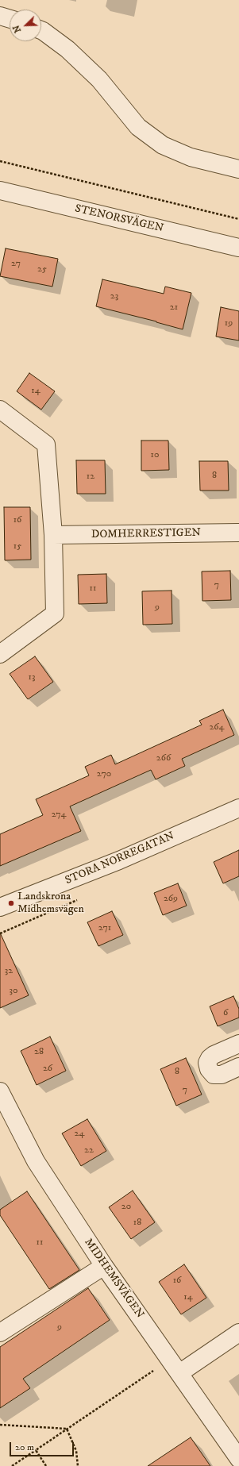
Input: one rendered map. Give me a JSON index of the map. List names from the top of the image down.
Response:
{
  "streets": {
    "street": [
      "STENORSVÄGEN",
      "DOMHERRESTIGEN",
      "STORA NORREGATAN",
      "MIDHEMSVÄGEN"
    ]
  },
  "places": ["Landskrona Midhemsvägen"],
  "house_numbers": [
    "27",
    "25",
    "23",
    "21",
    "19",
    "14",
    "10",
    "8",
    "12",
    "16",
    "15",
    "7",
    "11",
    "9",
    "13",
    "264",
    "266",
    "270",
    "274",
    "269",
    "271",
    "32",
    "30",
    "6",
    "28",
    "26",
    "8",
    "7",
    "24",
    "22",
    "20",
    "18",
    "11",
    "16",
    "14",
    "9"
  ],
  "scale_bar": "20 m",
  "north": "bottom left"
}
